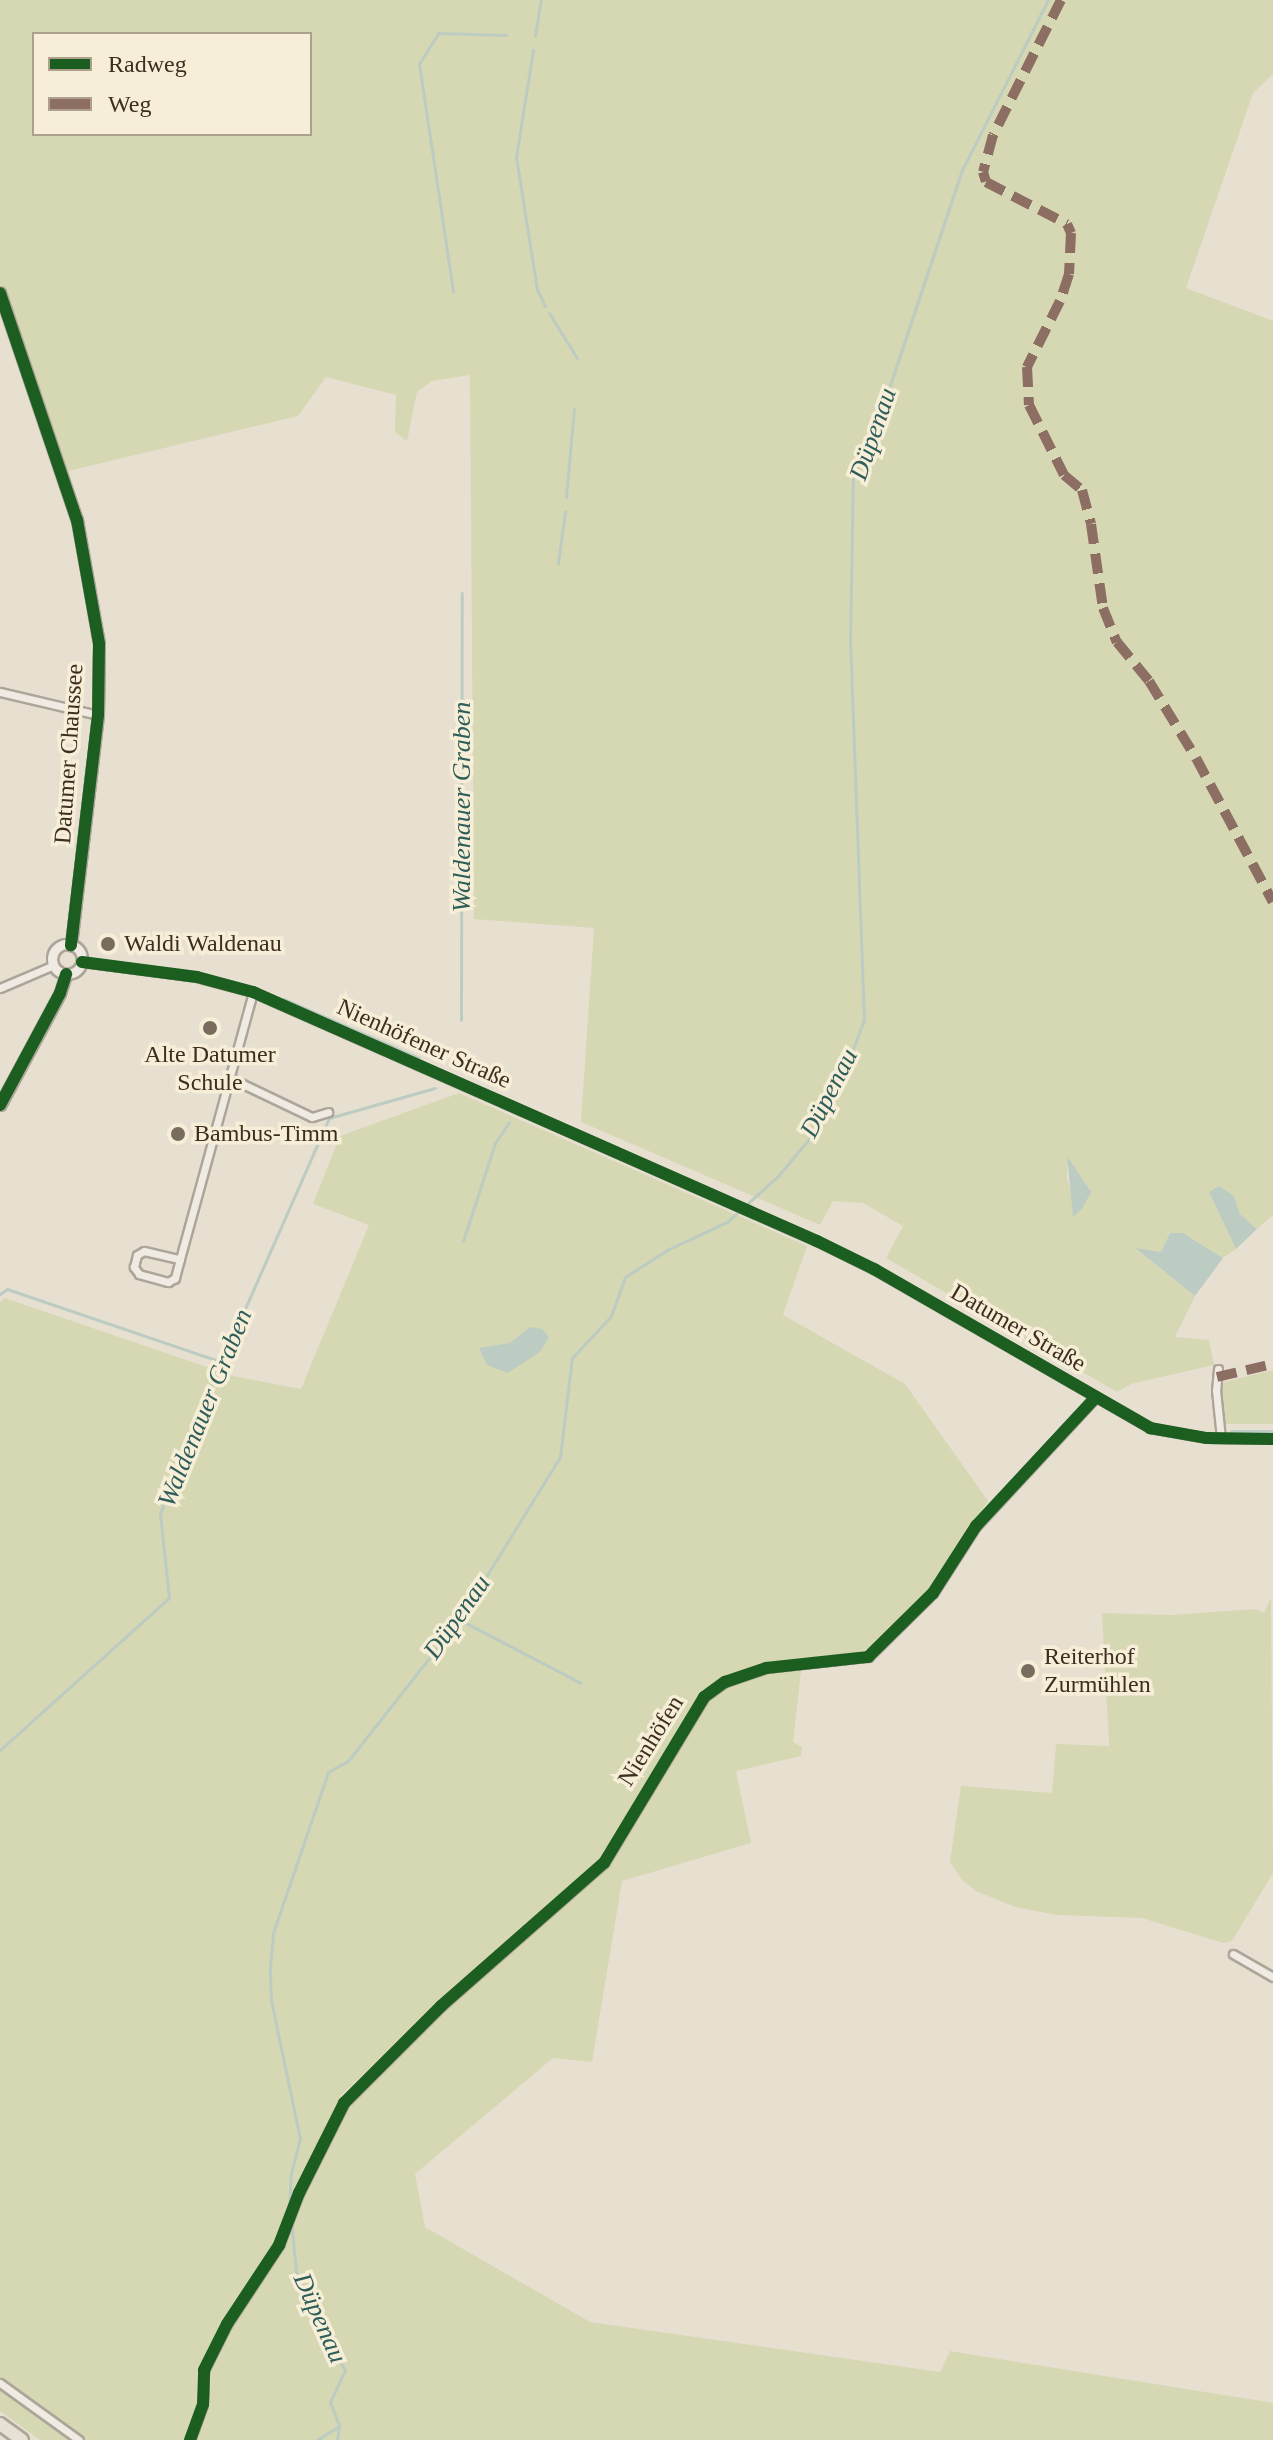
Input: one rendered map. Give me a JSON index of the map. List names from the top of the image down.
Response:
{
  "streets": {
    "street": [
      "Datumer Chaussee",
      "Nienhöfener Straße",
      "Datumer Straße",
      "Nienhöfen"
    ]
  },
  "crossings": [
    ["Datumer Chaussee", "Nienhöfener Straße"],
    ["Nienhöfener Straße", "Datumer Straße"],
    ["Datumer Straße", "Nienhöfen"]
  ],
  "water": ["Düpenau", "Waldenauer Graben"],
  "places": [
    "Waldi Waldenau",
    "Alte Datumer Schule",
    "Bambus-Timm",
    "Reiterhof Zurmühlen"
  ],
  "legend": ["Radweg", "Weg"]
}
